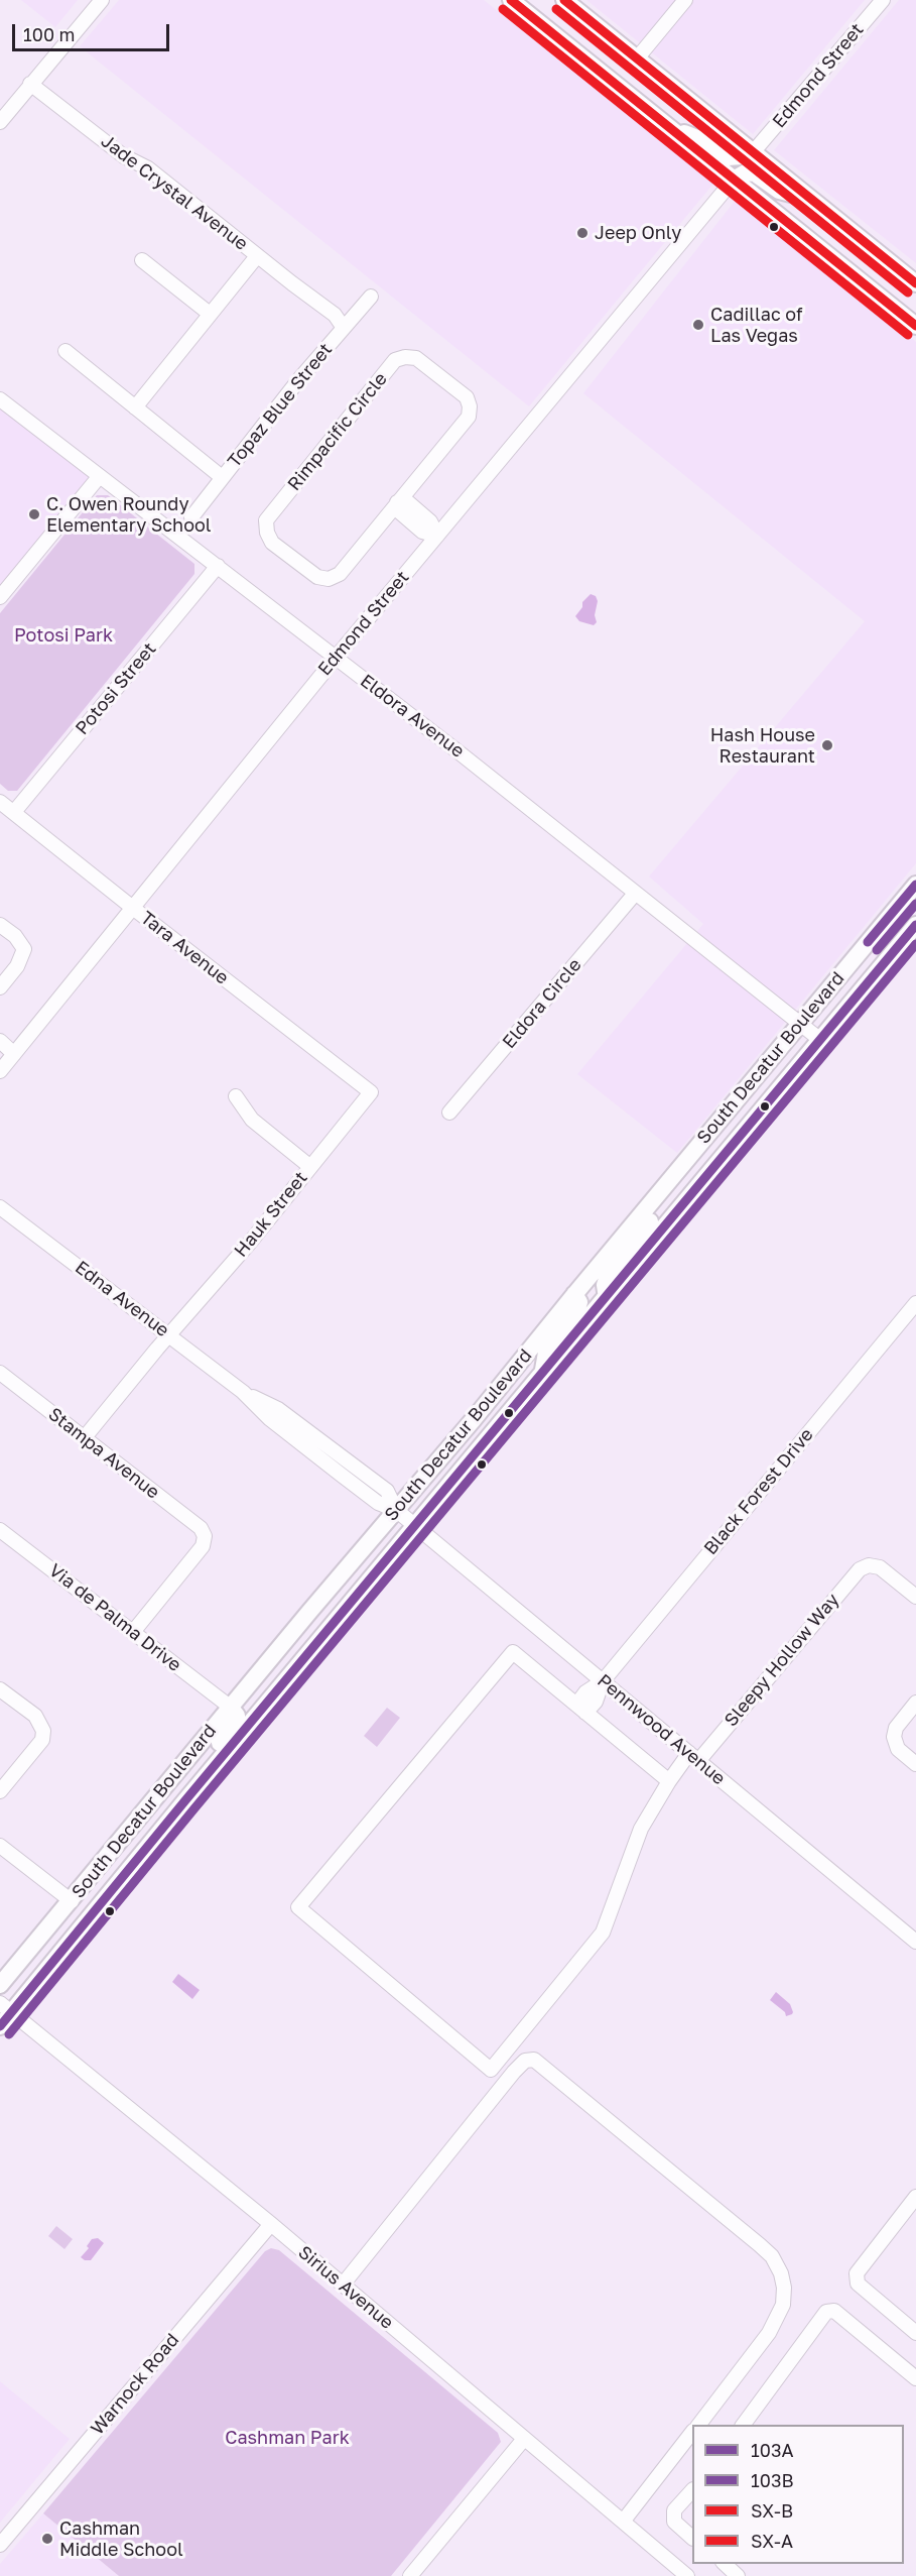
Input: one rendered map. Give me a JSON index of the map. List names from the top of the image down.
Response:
{
  "streets": {
    "main road": ["South Decatur Boulevard"],
    "street": [
      "Edmond Street",
      "Jade Crystal Avenue",
      "Topaz Blue Street",
      "Rimpacific Circle",
      "Potosi Street",
      "Eldora Avenue",
      "Tara Avenue",
      "Eldora Circle",
      "Hauk Street",
      "Edna Avenue",
      "Stampa Avenue",
      "Black Forest Drive",
      "Via de Palma Drive",
      "Sleepy Hollow Way",
      "Pennwood Avenue",
      "Sirius Avenue",
      "Warnock Road"
    ]
  },
  "crossings": [
    ["Edmond Street", "Eldora Avenue"],
    ["Edmond Street", "Tara Avenue"],
    ["Jade Crystal Avenue", "Topaz Blue Street"],
    ["Potosi Street", "Eldora Avenue"],
    ["Potosi Street", "Tara Avenue"],
    ["Eldora Avenue", "Eldora Circle"],
    ["Eldora Avenue", "South Decatur Boulevard"],
    ["Tara Avenue", "Hauk Street"],
    ["South Decatur Boulevard", "Edna Avenue"],
    ["South Decatur Boulevard", "Via de Palma Drive"],
    ["South Decatur Boulevard", "Pennwood Avenue"],
    ["South Decatur Boulevard", "Sirius Avenue"],
    ["Hauk Street", "Edna Avenue"],
    ["Hauk Street", "Stampa Avenue"],
    ["Edna Avenue", "Pennwood Avenue"],
    ["Stampa Avenue", "Via de Palma Drive"],
    ["Black Forest Drive", "Sleepy Hollow Way"],
    ["Black Forest Drive", "Pennwood Avenue"],
    ["Sleepy Hollow Way", "Pennwood Avenue"],
    ["Sirius Avenue", "Warnock Road"]
  ],
  "parks": ["Potosi Park", "Cashman Park"],
  "places": [
    "Jeep Only",
    "Cadillac of Las Vegas",
    "C. Owen Roundy Elementary School",
    "Hash House Restaurant",
    "Cashman Middle School"
  ],
  "lines": [
    "transit line SX-B",
    "transit line SX-A",
    "transit line 103A",
    "transit line 103B"
  ],
  "legend": [
    "103A",
    "103B",
    "SX-B",
    "SX-A"
  ],
  "scale_bar": "100 m"
}
